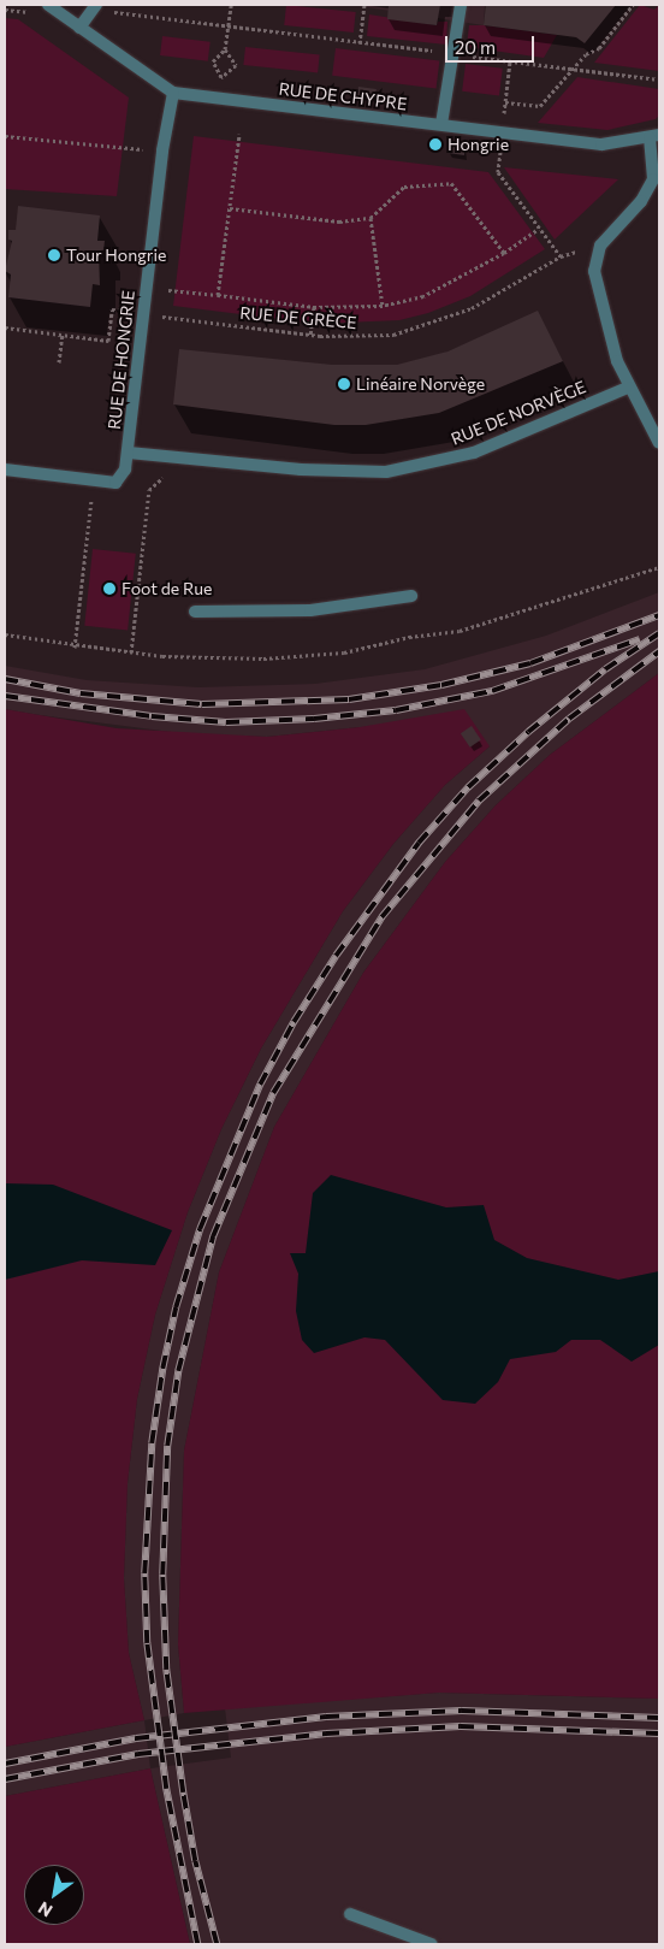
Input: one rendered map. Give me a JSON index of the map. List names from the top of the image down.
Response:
{
  "streets": {
    "street": ["RUE DE CHYPRE", "RUE DE HONGRIE", "RUE DE NORVÈGE"],
    "path": ["RUE DE GRÈCE"]
  },
  "crossings": [
    ["RUE DE CHYPRE", "RUE DE HONGRIE"],
    ["RUE DE HONGRIE", "RUE DE NORVÈGE"]
  ],
  "places": [
    "Hongrie",
    "Tour Hongrie",
    "Linéaire Norvège",
    "Foot de Rue"
  ],
  "scale_bar": "20 m",
  "north": "bottom left"
}
